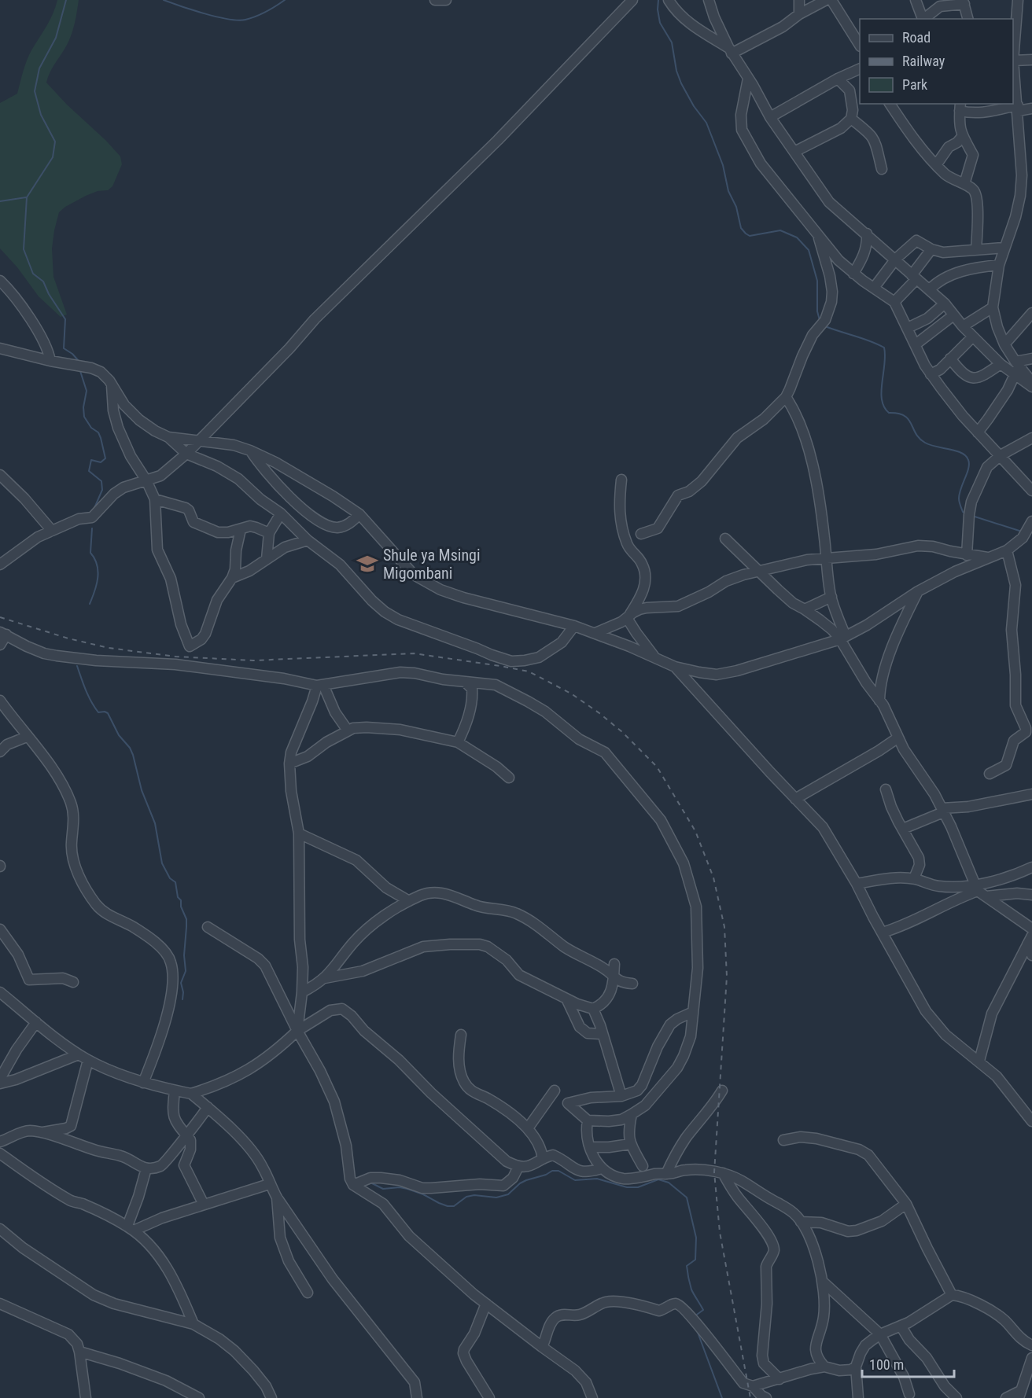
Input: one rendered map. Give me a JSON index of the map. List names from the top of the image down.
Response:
{
  "places": {
    "school or university": ["Shule ya Msingi Migombani"]
  },
  "legend": ["Road", "Railway", "Park"],
  "scale_bar": "100 m"
}
